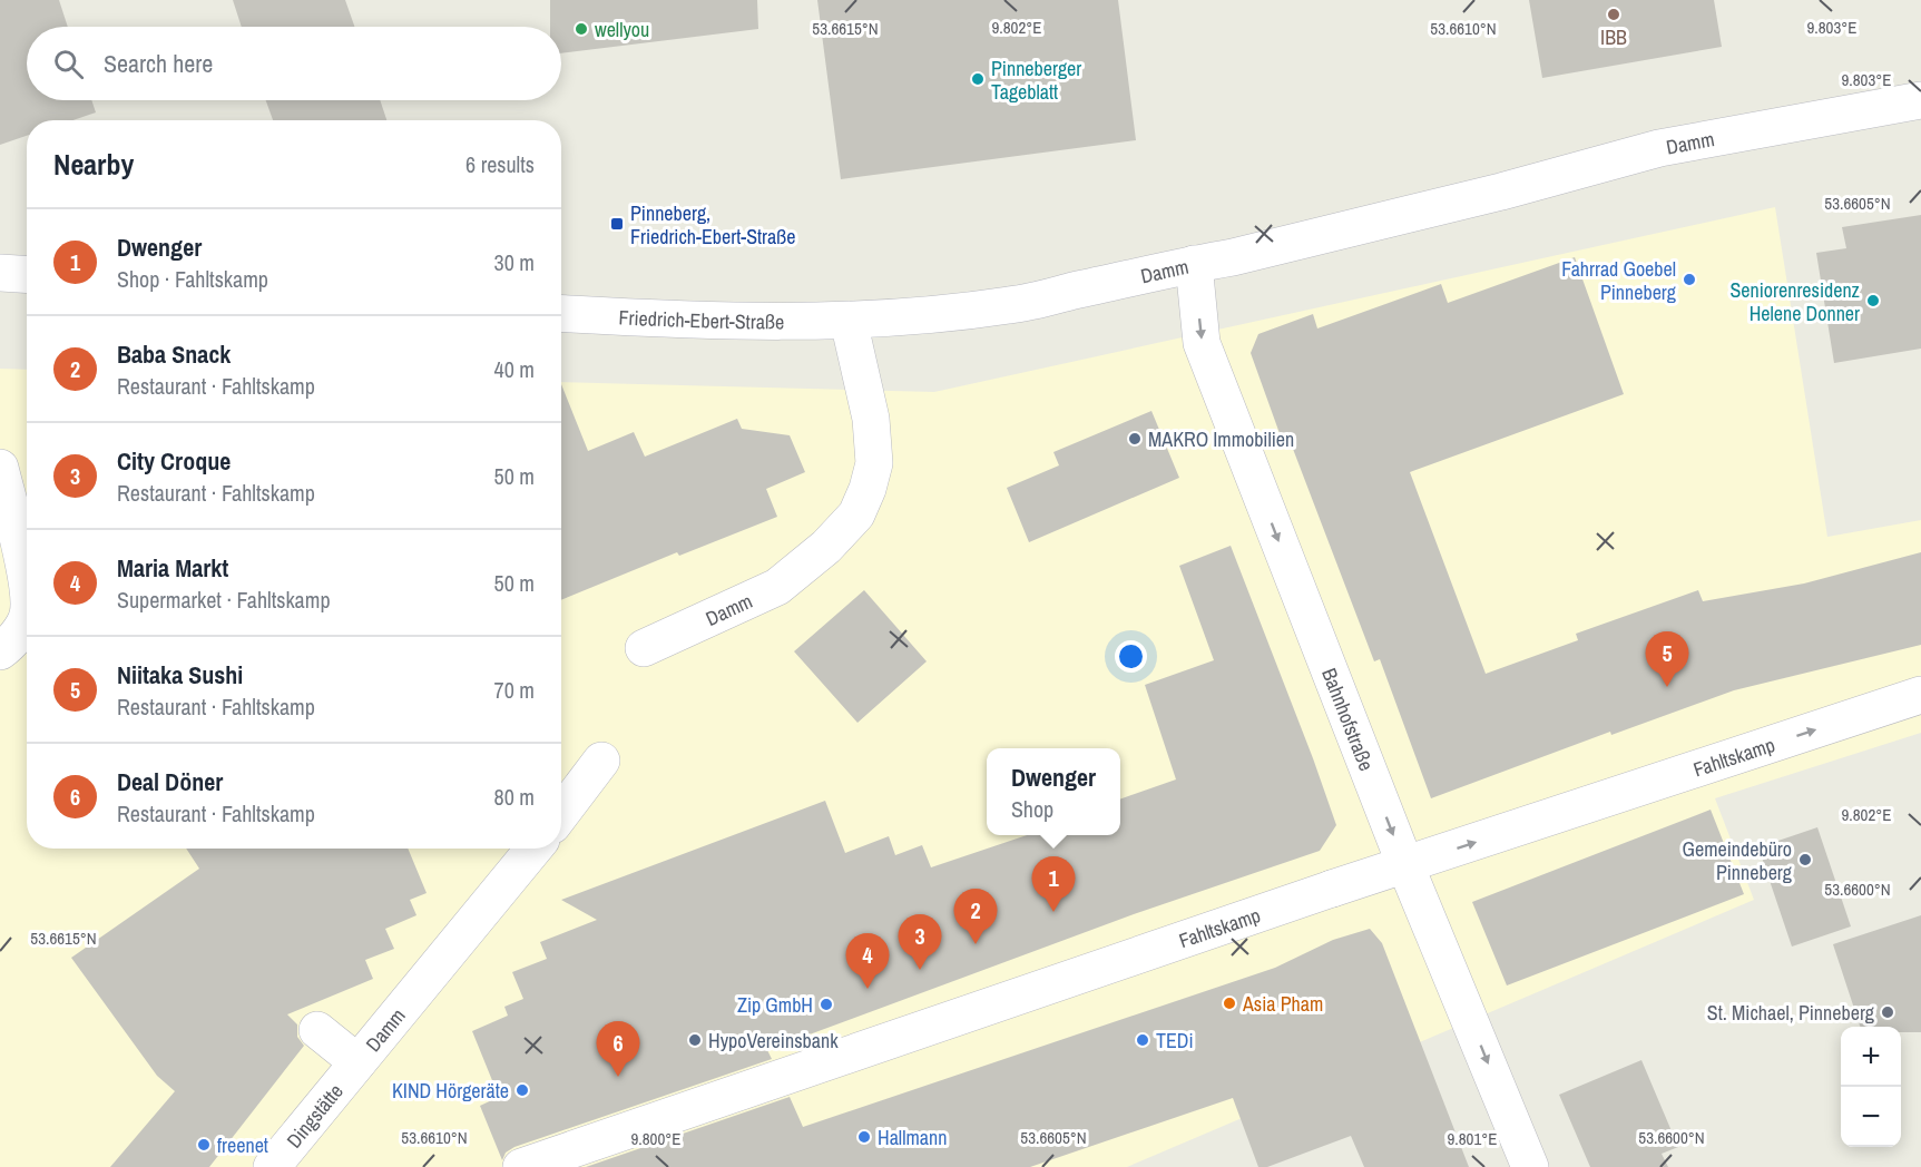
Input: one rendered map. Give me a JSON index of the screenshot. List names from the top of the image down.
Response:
{
  "streets": {
    "street": [
      "Damm",
      "Friedrich-Ebert-Straße",
      "Bahnhofstraße",
      "Fahltskamp",
      "Dingstätte"
    ]
  },
  "crossings": [
    ["Damm", "Friedrich-Ebert-Straße"],
    ["Damm", "Bahnhofstraße"],
    ["Damm", "Dingstätte"],
    ["Bahnhofstraße", "Fahltskamp"]
  ],
  "one_way": ["Bahnhofstraße", "Fahltskamp"],
  "places": {
    "other": [
      "IBB",
      "wellyou",
      "Pinneberger Tageblatt",
      "Fahrrad Goebel Pinneberg",
      "Seniorenresidenz Helene Donner",
      "MAKRO Immobilien",
      "Gemeindebüro Pinneberg",
      "Asia Pham",
      "Zip GmbH",
      "St. Michael, Pinneberg",
      "HypoVereinsbank",
      "TEDi",
      "KIND Hörgeräte",
      "Hallmann",
      "freenet"
    ],
    "transit": ["Pinneberg, Friedrich-Ebert-Straße"]
  },
  "page": {
    "search": "Search here",
    "heading": ["Nearby", "6 results"],
    "list": [
      {
        "mark": "1",
        "name": "Dwenger",
        "note": "Shop · Fahltskamp",
        "value": "30 m"
      },
      {
        "mark": "2",
        "name": "Baba Snack",
        "note": "Restaurant · Fahltskamp",
        "value": "40 m"
      },
      {
        "mark": "3",
        "name": "City Croque",
        "note": "Restaurant · Fahltskamp",
        "value": "50 m"
      },
      {
        "mark": "4",
        "name": "Maria Markt",
        "note": "Supermarket · Fahltskamp",
        "value": "50 m"
      },
      {
        "mark": "5",
        "name": "Niitaka Sushi",
        "note": "Restaurant · Fahltskamp",
        "value": "70 m"
      },
      {
        "mark": "6",
        "name": "Deal Döner",
        "note": "Restaurant · Fahltskamp",
        "value": "80 m"
      }
    ],
    "pins": [
      "5",
      "1",
      "2",
      "3",
      "4",
      "6"
    ],
    "popup": ["Dwenger", "Shop"],
    "map_buttons": ["+", "−"]
  },
  "coordinates": [
    "9.802°E",
    "9.803°E",
    "53.6615°N",
    "53.6610°N",
    "53.6605°N",
    "53.6600°N",
    "9.800°E",
    "9.801°E"
  ]
}
